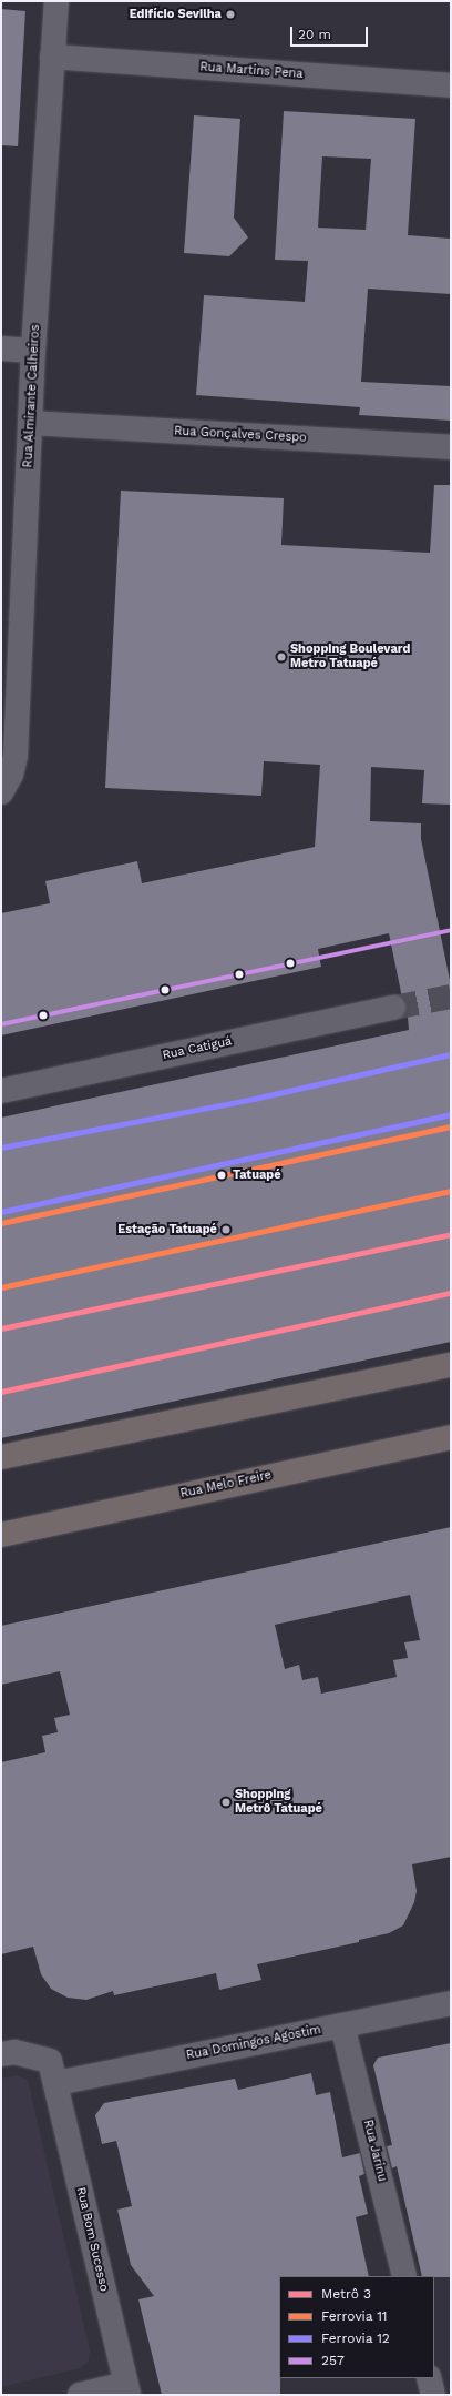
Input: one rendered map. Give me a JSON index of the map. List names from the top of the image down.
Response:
{
  "streets": {
    "highway": ["Rua Melo Freire"],
    "street": [
      "Rua Martins Pena",
      "Rua Almirante Calheiros",
      "Rua Gonçalves Crespo",
      "Rua Catiguá",
      "Rua Domingos Agostim",
      "Rua Jarinu",
      "Rua Bom Sucesso"
    ]
  },
  "crossings": [
    ["Rua Martins Pena", "Rua Almirante Calheiros"],
    ["Rua Almirante Calheiros", "Rua Gonçalves Crespo"],
    ["Rua Domingos Agostim", "Rua Jarinu"],
    ["Rua Domingos Agostim", "Rua Bom Sucesso"]
  ],
  "places": [
    "Edifício Sevilha",
    "Shopping Boulevard Metro Tatuapé",
    "Tatuapé",
    "Estação Tatuapé",
    "Shopping Metrô Tatuapé"
  ],
  "lines": [
    "transit line 257",
    "rail line 12",
    "rail line 11",
    "metro line 3"
  ],
  "legend": [
    "Metrô 3",
    "Ferrovia 11",
    "Ferrovia 12",
    "257"
  ],
  "scale_bar": "20 m"
}
